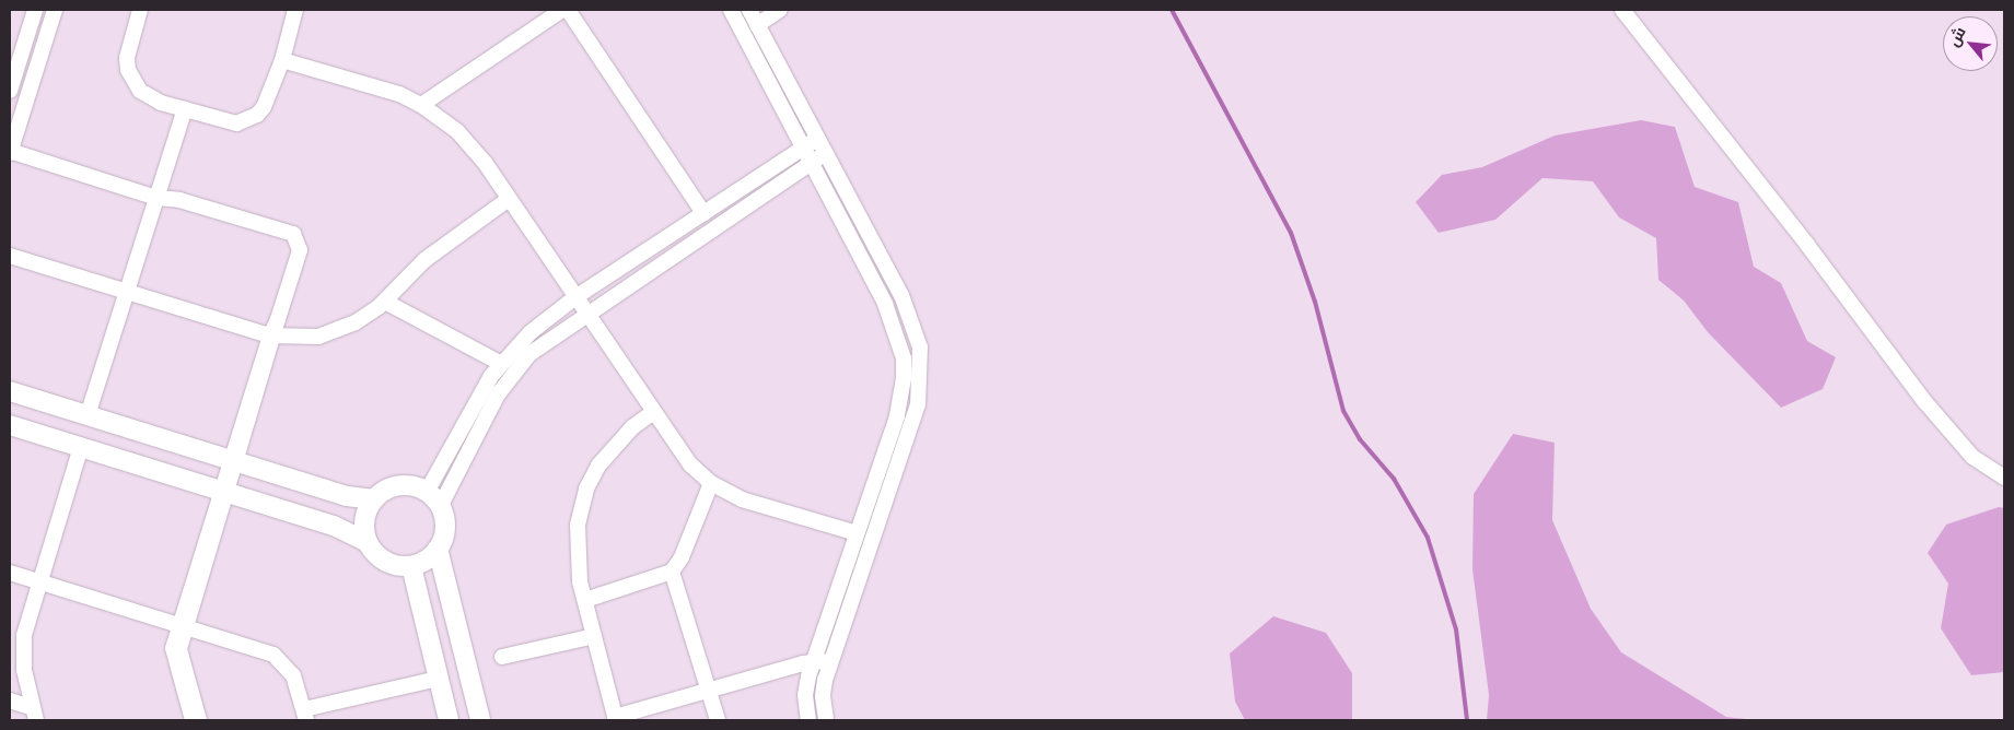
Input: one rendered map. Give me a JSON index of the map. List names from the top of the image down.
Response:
{
  "north": "top left"
}
